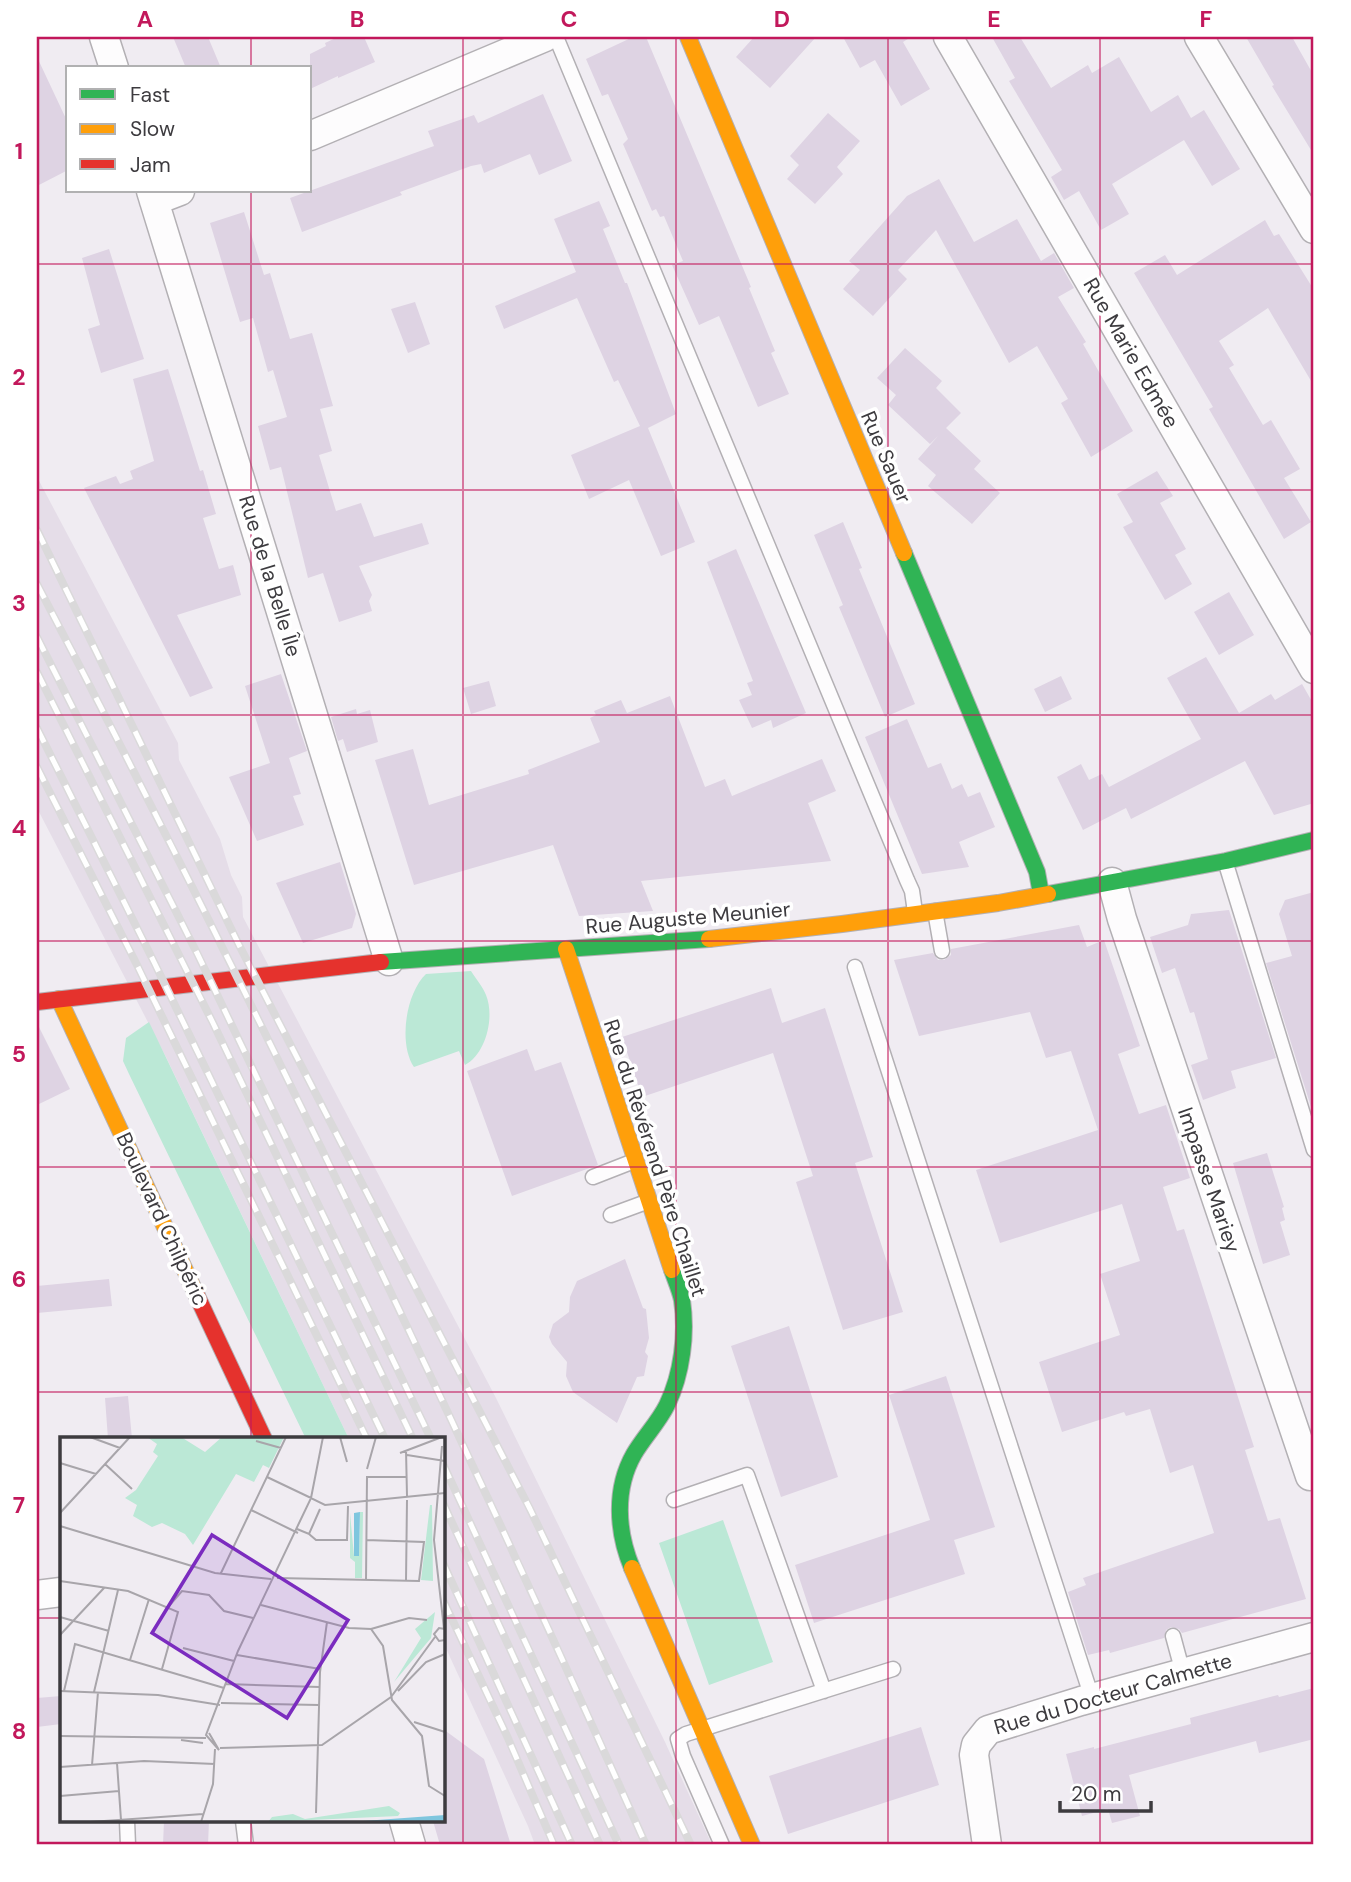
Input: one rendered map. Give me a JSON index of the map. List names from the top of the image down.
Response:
{
  "streets": {
    "street": [
      "Rue Marie Edmée",
      "Rue Sauer",
      "Rue de la Belle Île",
      "Rue Auguste Meunier",
      "Rue du Révérend Père Chaillet",
      "Impasse Mariey",
      "Boulevard Chilpéric",
      "Rue du Docteur Calmette"
    ]
  },
  "crossings": [
    ["Rue Sauer", "Rue Auguste Meunier"],
    ["Rue de la Belle Île", "Rue Auguste Meunier"],
    ["Rue Auguste Meunier", "Rue du Révérend Père Chaillet"],
    ["Rue Auguste Meunier", "Impasse Mariey"],
    ["Rue Auguste Meunier", "Boulevard Chilpéric"]
  ],
  "legend": ["Fast", "Slow", "Jam"],
  "scale_bar": "20 m",
  "grid": {
    "columns": [
      "A",
      "B",
      "C",
      "D",
      "E",
      "F"
    ],
    "rows": [
      "1",
      "2",
      "3",
      "4",
      "5",
      "6",
      "7",
      "8"
    ]
  }
}
